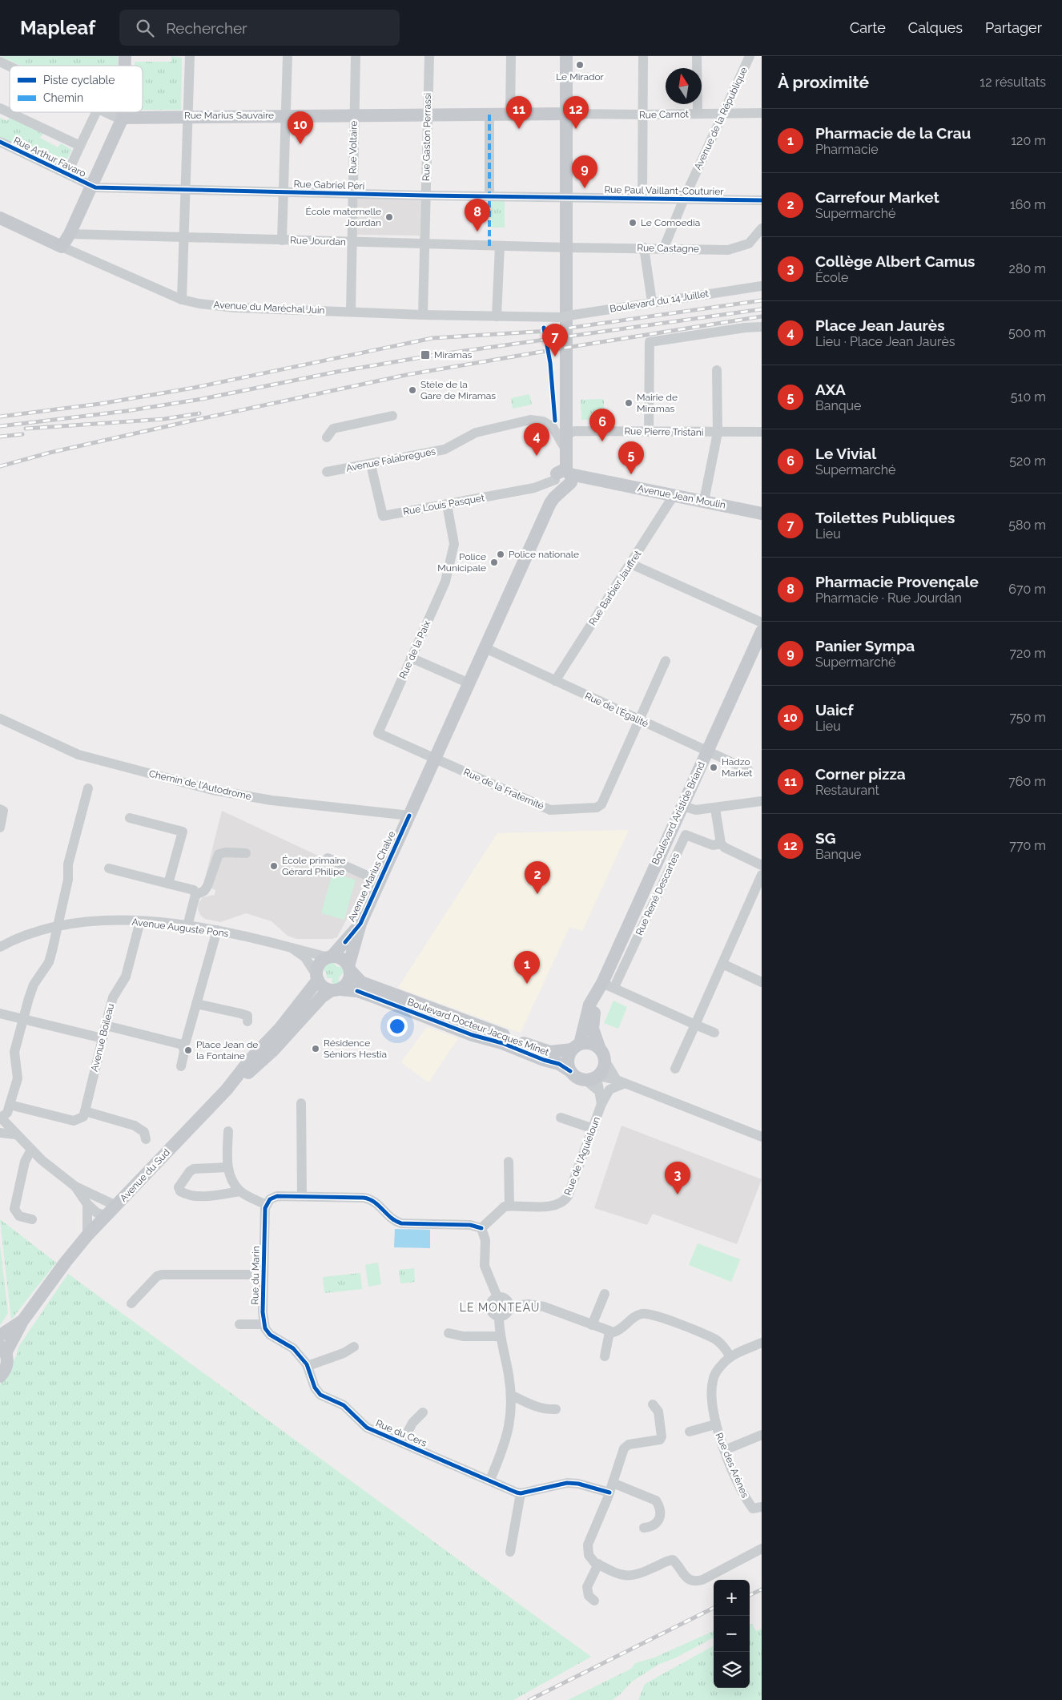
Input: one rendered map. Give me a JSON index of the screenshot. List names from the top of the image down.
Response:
{
  "streets": {
    "main road": [
      "Rue Marius Sauvaire",
      "Avenue du Maréchal Juin",
      "Avenue Jean Moulin",
      "Boulevard Aristide Briand",
      "Avenue Marius Chalve",
      "Boulevard Docteur Jacques Minet",
      "Avenue du Sud"
    ],
    "street": [
      "Rue Carnot",
      "Avenue de la République",
      "Rue Gaston Perrassi",
      "Rue Voltaire",
      "Rue Arthur Favaro",
      "Rue Gabriel Péri",
      "Rue Paul Vaillant-Couturier",
      "Rue Jourdan",
      "Rue Castagne",
      "Boulevard du 14 Juillet",
      "Rue Pierre Tristani",
      "Avenue Falabregues",
      "Rue Louis Pasquet",
      "Rue Barbier Jauffret",
      "Rue de la Paix",
      "Rue de l'Égalité",
      "Chemin de l'Autodrome",
      "Rue de la Fraternité",
      "Rue René Descartes",
      "Avenue Auguste Pons",
      "Avenue Boileau",
      "Rue de l'Aguieloun",
      "Rue du Marin",
      "Rue du Cers",
      "Rue des Arènes"
    ]
  },
  "crossings": [
    ["Rue Carnot", "Rue Marius Sauvaire"],
    ["Rue Carnot", "Avenue de la République"],
    ["Rue Marius Sauvaire", "Rue Gaston Perrassi"],
    ["Rue Marius Sauvaire", "Rue Voltaire"],
    ["Avenue de la République", "Rue Paul Vaillant-Couturier"],
    ["Avenue de la République", "Rue Castagne"],
    ["Rue Gaston Perrassi", "Rue Gabriel Péri"],
    ["Rue Gaston Perrassi", "Rue Jourdan"],
    ["Rue Gaston Perrassi", "Avenue du Maréchal Juin"],
    ["Rue Voltaire", "Rue Gabriel Péri"],
    ["Rue Voltaire", "Rue Jourdan"],
    ["Rue Voltaire", "Avenue du Maréchal Juin"],
    ["Rue Arthur Favaro", "Rue Gabriel Péri"],
    ["Rue Gabriel Péri", "Rue Paul Vaillant-Couturier"],
    ["Rue Jourdan", "Rue Castagne"],
    ["Boulevard du 14 Juillet", "Avenue du Maréchal Juin"],
    ["Rue Pierre Tristani", "Avenue Falabregues"],
    ["Avenue Falabregues", "Rue Louis Pasquet"],
    ["Avenue Jean Moulin", "Rue Louis Pasquet"],
    ["Avenue Jean Moulin", "Rue Barbier Jauffret"],
    ["Avenue Jean Moulin", "Avenue Marius Chalve"],
    ["Rue Louis Pasquet", "Rue de la Paix"],
    ["Rue Louis Pasquet", "Avenue Marius Chalve"],
    ["Rue Barbier Jauffret", "Rue de l'Égalité"],
    ["Rue de la Paix", "Rue de la Fraternité"],
    ["Rue de la Paix", "Avenue Marius Chalve"],
    ["Rue de l'Égalité", "Rue de la Fraternité"],
    ["Rue de l'Égalité", "Boulevard Aristide Briand"],
    ["Rue de l'Égalité", "Avenue Marius Chalve"],
    ["Chemin de l'Autodrome", "Avenue Marius Chalve"],
    ["Rue de la Fraternité", "Avenue Marius Chalve"],
    ["Boulevard Aristide Briand", "Rue René Descartes"],
    ["Boulevard Aristide Briand", "Boulevard Docteur Jacques Minet"],
    ["Boulevard Aristide Briand", "Rue de l'Aguieloun"],
    ["Avenue Marius Chalve", "Avenue Auguste Pons"],
    ["Avenue Marius Chalve", "Boulevard Docteur Jacques Minet"],
    ["Avenue Marius Chalve", "Avenue du Sud"],
    ["Avenue Auguste Pons", "Boulevard Docteur Jacques Minet"],
    ["Avenue Auguste Pons", "Avenue Boileau"],
    ["Avenue Auguste Pons", "Avenue du Sud"],
    ["Boulevard Docteur Jacques Minet", "Rue de l'Aguieloun"],
    ["Boulevard Docteur Jacques Minet", "Avenue du Sud"]
  ],
  "districts": ["LE MONTEAU"],
  "places": {
    "other": [
      "Le Mirador",
      "École maternelle Jourdan",
      "Le Comoedia",
      "Stèle de la Gare de Miramas",
      "Mairie de Miramas",
      "Police nationale",
      "Police Municipale",
      "Hadzo Market",
      "École primaire Gérard Philipe",
      "Résidence Séniors Hestia",
      "Place Jean de la Fontaine"
    ],
    "transit": ["Miramas"]
  },
  "legend": ["Piste cyclable", "Chemin"],
  "north": "top",
  "page": {
    "header": "Mapleaf",
    "search": "Rechercher",
    "nav": ["Carte", "Calques", "Partager"],
    "heading": ["À proximité", "12 résultats"],
    "pins": [
      "11",
      "12",
      "10",
      "9",
      "8",
      "7",
      "6",
      "4",
      "5",
      "2",
      "1",
      "3"
    ],
    "list": [
      {
        "mark": "1",
        "name": "Pharmacie de la Crau",
        "note": "Pharmacie",
        "value": "120 m"
      },
      {
        "mark": "2",
        "name": "Carrefour Market",
        "note": "Supermarché",
        "value": "160 m"
      },
      {
        "mark": "3",
        "name": "Collège Albert Camus",
        "note": "École",
        "value": "280 m"
      },
      {
        "mark": "4",
        "name": "Place Jean Jaurès",
        "note": "Lieu · Place Jean Jaurès",
        "value": "500 m"
      },
      {
        "mark": "5",
        "name": "AXA",
        "note": "Banque",
        "value": "510 m"
      },
      {
        "mark": "6",
        "name": "Le Vivial",
        "note": "Supermarché",
        "value": "520 m"
      },
      {
        "mark": "7",
        "name": "Toilettes Publiques",
        "note": "Lieu",
        "value": "580 m"
      },
      {
        "mark": "8",
        "name": "Pharmacie Provençale",
        "note": "Pharmacie · Rue Jourdan",
        "value": "670 m"
      },
      {
        "mark": "9",
        "name": "Panier Sympa",
        "note": "Supermarché",
        "value": "720 m"
      },
      {
        "mark": "10",
        "name": "Uaicf",
        "note": "Lieu",
        "value": "750 m"
      },
      {
        "mark": "11",
        "name": "Corner pizza",
        "note": "Restaurant",
        "value": "760 m"
      },
      {
        "mark": "12",
        "name": "SG",
        "note": "Banque",
        "value": "770 m"
      }
    ],
    "map_buttons": ["+", "−"]
  }
}
